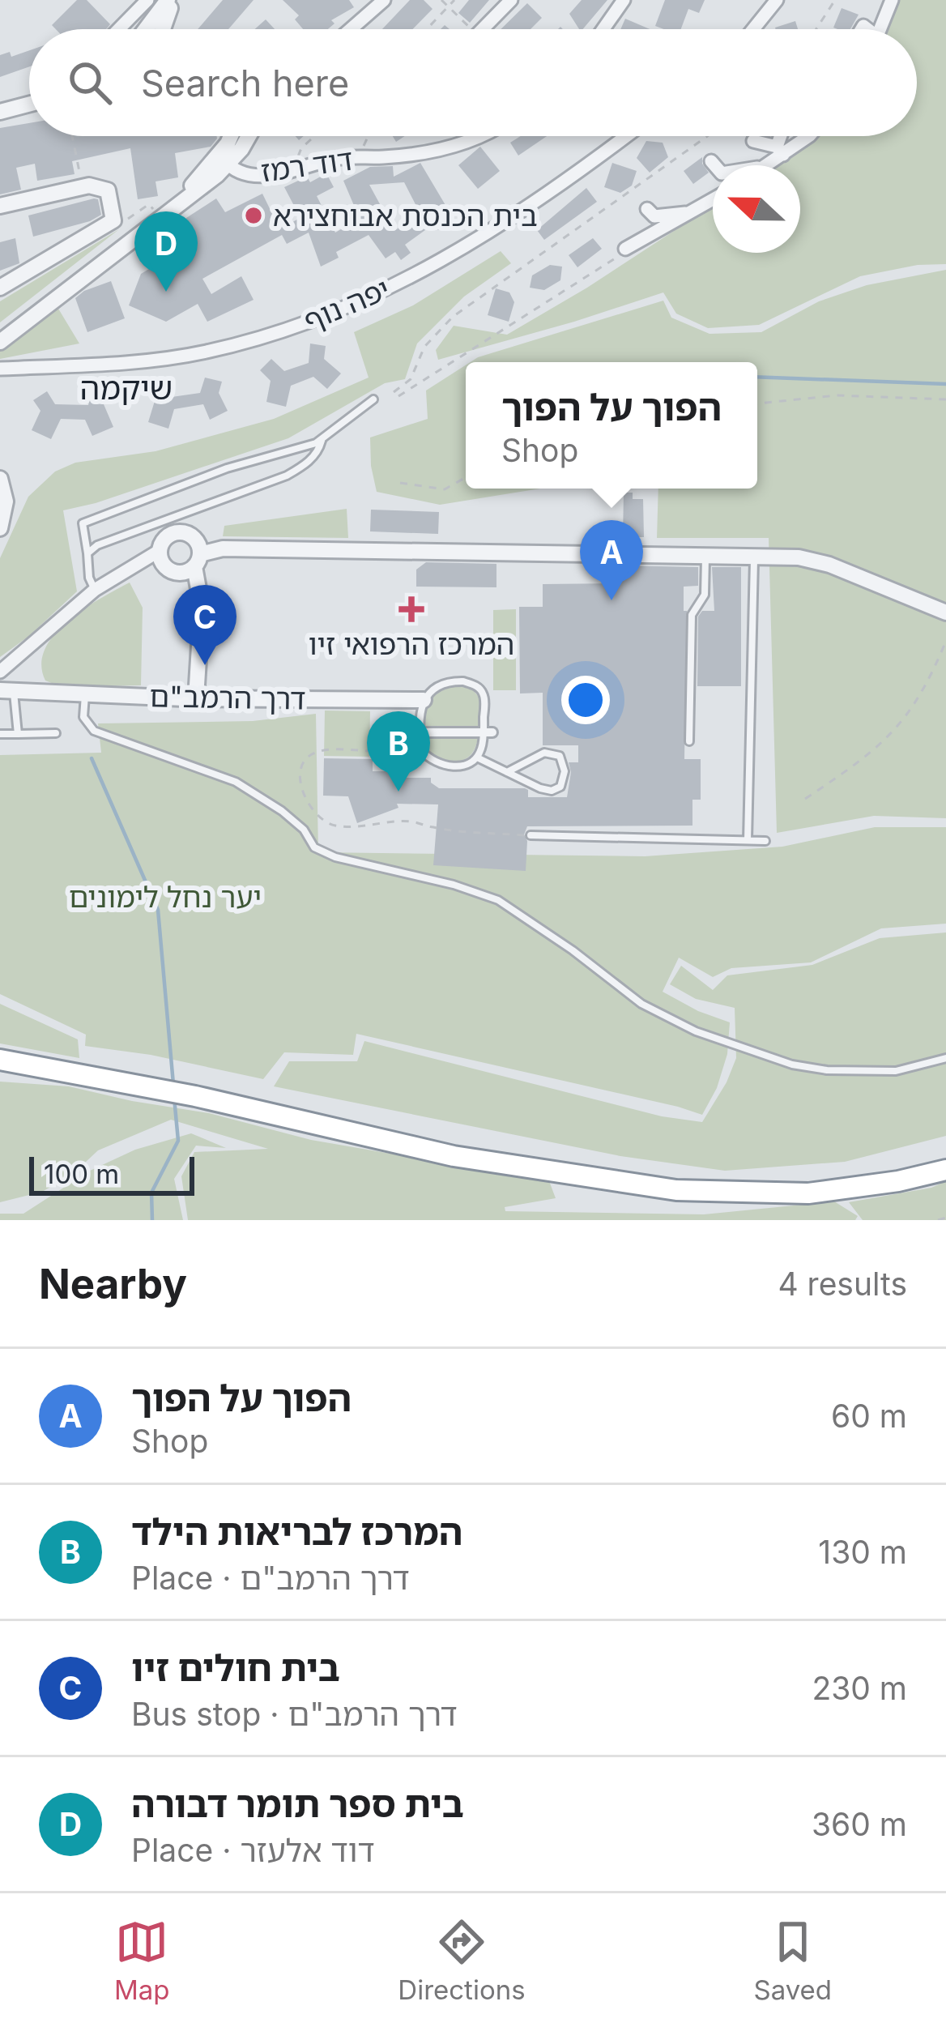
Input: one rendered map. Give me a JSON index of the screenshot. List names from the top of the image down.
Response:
{
  "streets": {
    "street": ["דוד רמז", "יפה נוף", "דרך הרמב\"ם"]
  },
  "districts": ["שיקמה"],
  "parks": ["יער נחל לימונים"],
  "places": {
    "other": ["בית הכנסת אבוחצירא"],
    "health": ["המרכז הרפואי זיו"]
  },
  "scale_bar": "100 m",
  "north": "left",
  "page": {
    "search": "Search here",
    "pins": [
      "D",
      "A",
      "C",
      "B"
    ],
    "popup": ["הפוך על הפוך", "Shop"],
    "scale": "100 m",
    "heading": ["Nearby", "4 results"],
    "list": [
      {
        "mark": "A",
        "name": "הפוך על הפוך",
        "note": "Shop",
        "value": "60 m"
      },
      {
        "mark": "B",
        "name": "המרכז לבריאות הילד",
        "note": "Place · דרך הרמב\"ם",
        "value": "130 m"
      },
      {
        "mark": "C",
        "name": "בית חולים זיו",
        "note": "Bus stop · דרך הרמב\"ם",
        "value": "230 m"
      },
      {
        "mark": "D",
        "name": "בית ספר תומר דבורה",
        "note": "Place · דוד אלעזר",
        "value": "360 m"
      }
    ],
    "nav": ["Map", "Directions", "Saved"]
  }
}
